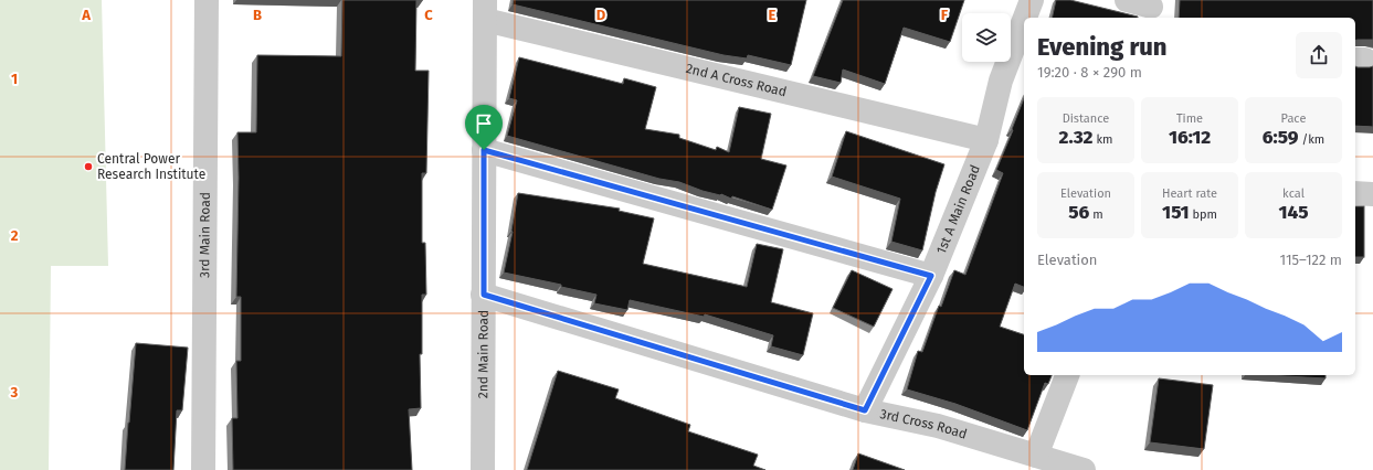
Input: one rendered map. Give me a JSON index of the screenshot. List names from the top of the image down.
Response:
{
  "streets": {
    "street": [
      "2nd A Cross Road",
      "1st A Main Road",
      "3rd Main Road",
      "2nd Main Road",
      "3rd Cross Road"
    ]
  },
  "crossings": [
    ["2nd A Cross Road", "1st A Main Road"],
    ["2nd A Cross Road", "2nd Main Road"],
    ["1st A Main Road", "3rd Cross Road"],
    ["2nd Main Road", "3rd Cross Road"]
  ],
  "places": ["Central Power Research Institute"],
  "page": {
    "heading": ["Evening run", "19:20 · 8 × 290 m"],
    "stats": [
      ["Distance", "2.32 km"],
      ["Time", "16:12"],
      ["Pace", "6:59 /km"],
      ["Elevation", "56 m"],
      ["Heart rate", "151 bpm"],
      ["kcal", "145"]
    ],
    "chart": ["Elevation", "115–122 m"]
  },
  "grid": {
    "columns": [
      "A",
      "B",
      "C",
      "D",
      "E",
      "F"
    ],
    "rows": ["1", "2", "3"]
  }
}
